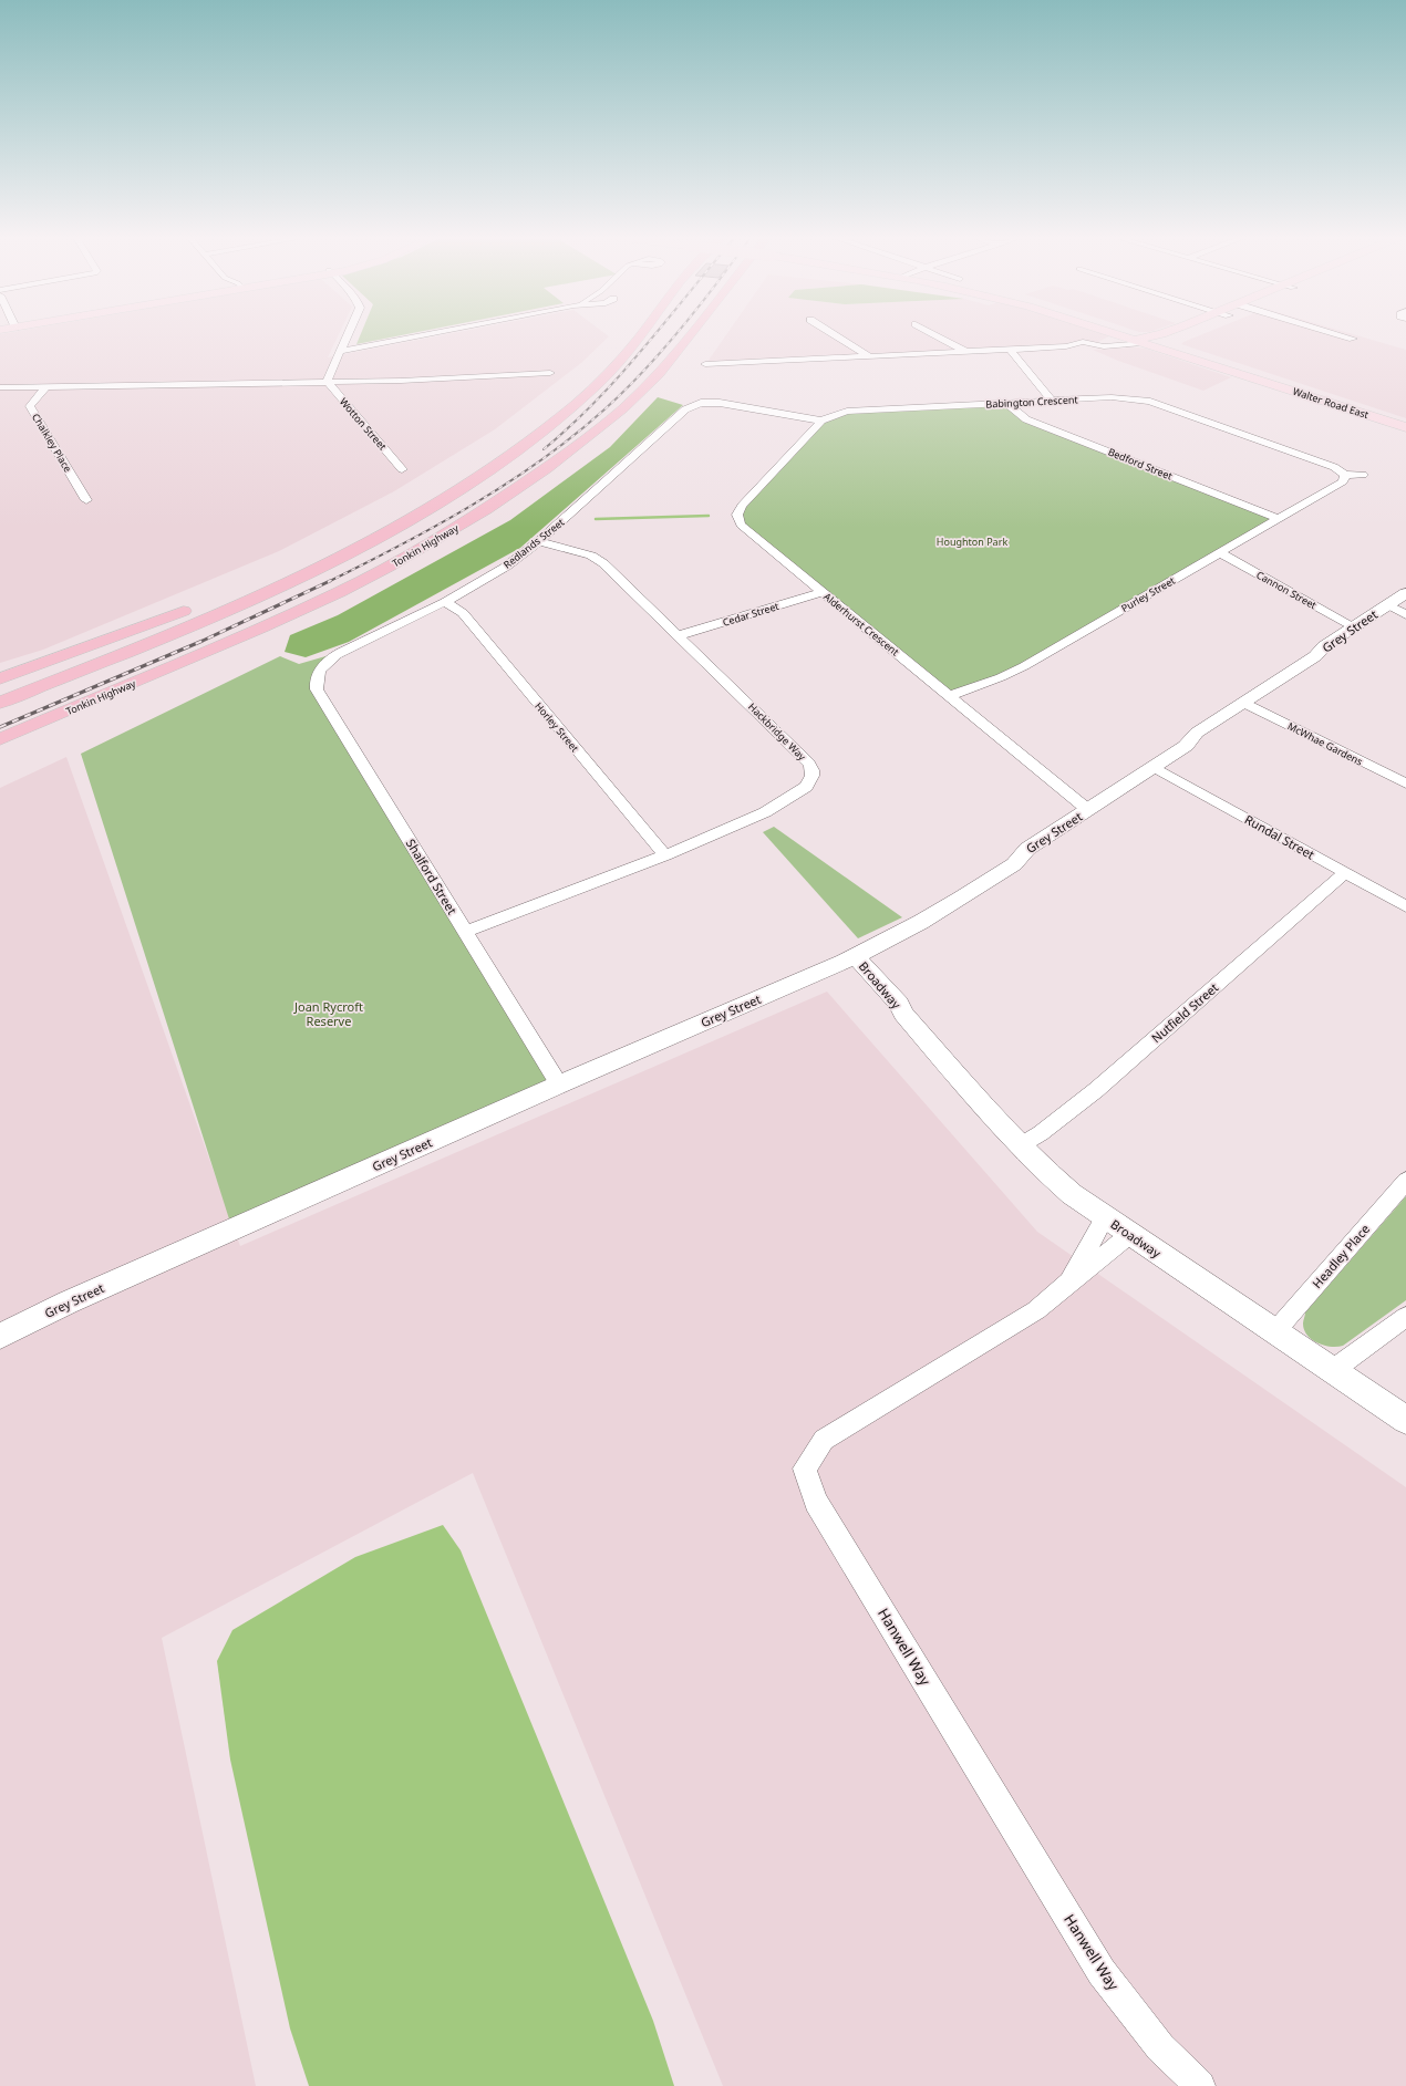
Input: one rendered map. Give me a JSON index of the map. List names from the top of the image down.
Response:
{
  "streets": {
    "highway": ["Tonkin Highway"],
    "main road": ["Walter Road East"],
    "street": [
      "Babington Crescent",
      "Wotton Street",
      "Chalkley Place",
      "Bedford Street",
      "Redlands Street",
      "Cannon Street",
      "Purley Street",
      "Cedar Street",
      "Alderhurst Crescent",
      "Grey Street",
      "Horley Street",
      "Hackbridge Way",
      "McWhae Gardens",
      "Rundal Street",
      "Shalford Street",
      "Broadway",
      "Nutfield Street",
      "Headley Place",
      "Hanwell Way"
    ]
  },
  "crossings": [
    ["Babington Crescent", "Bedford Street"],
    ["Babington Crescent", "Redlands Street"],
    ["Babington Crescent", "Purley Street"],
    ["Babington Crescent", "Alderhurst Crescent"],
    ["Bedford Street", "Purley Street"],
    ["Redlands Street", "Horley Street"],
    ["Redlands Street", "Hackbridge Way"],
    ["Redlands Street", "Shalford Street"],
    ["Cannon Street", "Purley Street"],
    ["Cannon Street", "Grey Street"],
    ["Purley Street", "Alderhurst Crescent"],
    ["Cedar Street", "Alderhurst Crescent"],
    ["Cedar Street", "Hackbridge Way"],
    ["Alderhurst Crescent", "Grey Street"],
    ["Grey Street", "McWhae Gardens"],
    ["Grey Street", "Rundal Street"],
    ["Grey Street", "Shalford Street"],
    ["Grey Street", "Broadway"],
    ["Horley Street", "Hackbridge Way"],
    ["Hackbridge Way", "Shalford Street"],
    ["Rundal Street", "Nutfield Street"],
    ["Broadway", "Nutfield Street"],
    ["Broadway", "Headley Place"],
    ["Broadway", "Hanwell Way"]
  ],
  "parks": ["Houghton Park", "Joan Rycroft Reserve"]
}
